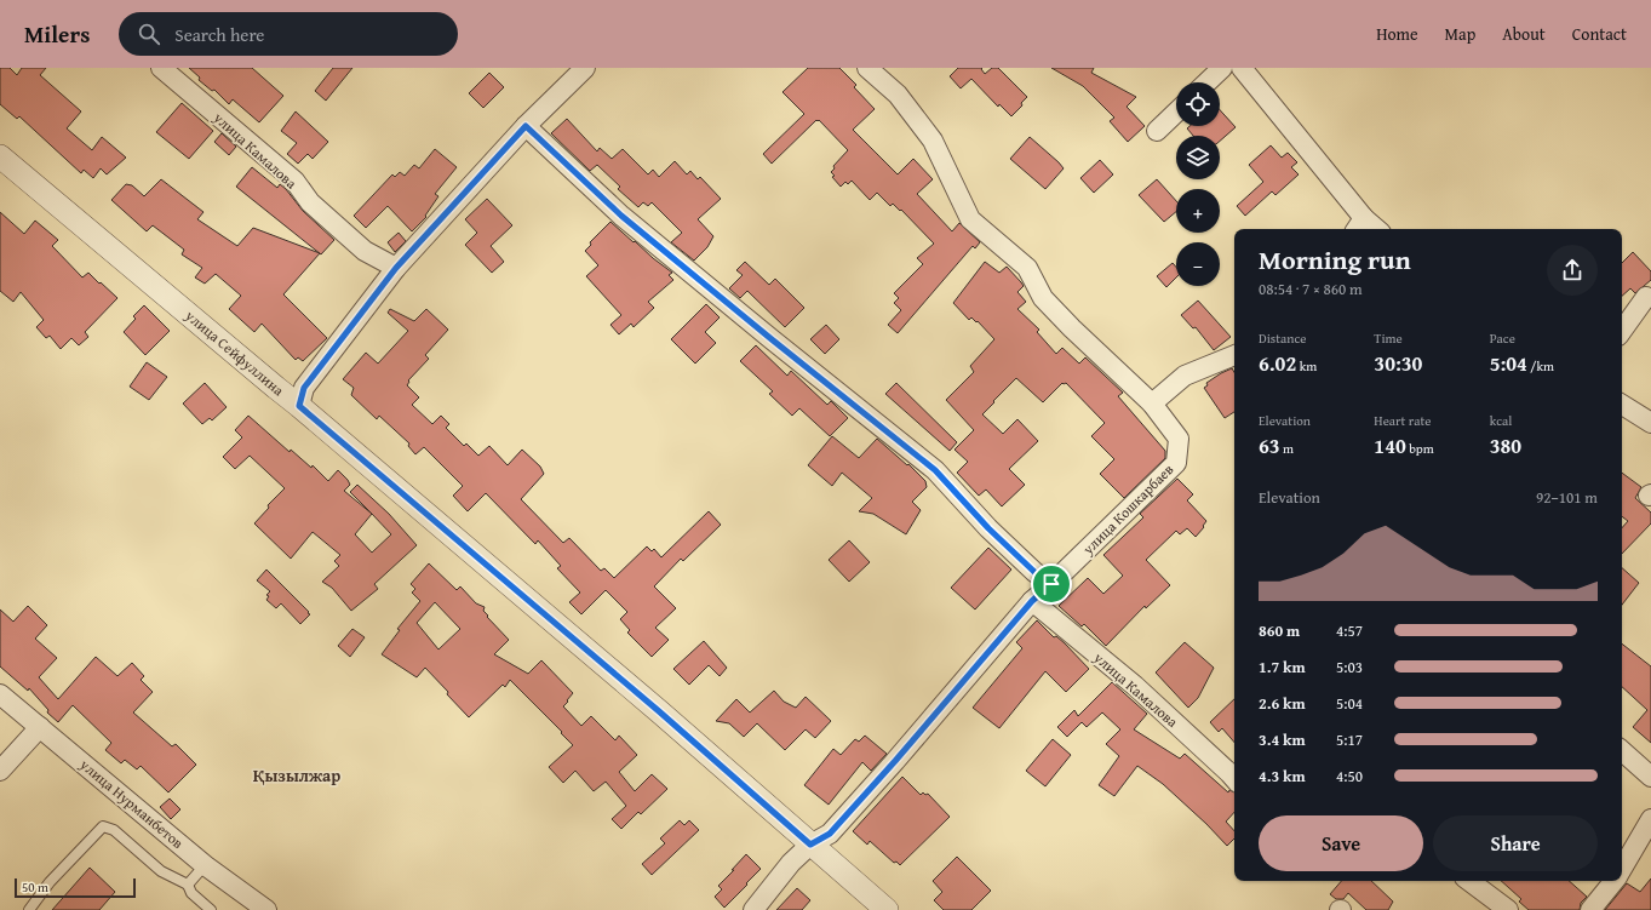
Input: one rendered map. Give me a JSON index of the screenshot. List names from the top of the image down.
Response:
{
  "streets": {
    "street": [
      "улица Камалова",
      "улица Сейфуллина",
      "улица Кошкарбаев",
      "улица Нурманбетов"
    ]
  },
  "crossings": [
    ["улица Камалова", "улица Кошкарбаев"],
    ["улица Сейфуллина", "улица Кошкарбаев"]
  ],
  "districts": ["Қызылжар"],
  "scale_bar": "50 m",
  "page": {
    "header": "Milers",
    "search": "Search here",
    "nav": [
      "Home",
      "Map",
      "About",
      "Contact"
    ],
    "map_buttons": ["+", "−"],
    "heading": ["Morning run", "08:54 · 7 × 860 m"],
    "stats": [
      ["Distance", "6.02 km"],
      ["Time", "30:30"],
      ["Pace", "5:04 /km"],
      ["Elevation", "63 m"],
      ["Heart rate", "140 bpm"],
      ["kcal", "380"]
    ],
    "chart": ["Elevation", "92–101 m"],
    "list": [
      {
        "name": "860 m",
        "note": "4:57"
      },
      {
        "name": "1.7 km",
        "note": "5:03"
      },
      {
        "name": "2.6 km",
        "note": "5:04"
      },
      {
        "name": "3.4 km",
        "note": "5:17"
      },
      {
        "name": "4.3 km",
        "note": "4:50"
      }
    ],
    "buttons": ["Save", "Share"],
    "scale": "50 m"
  }
}
